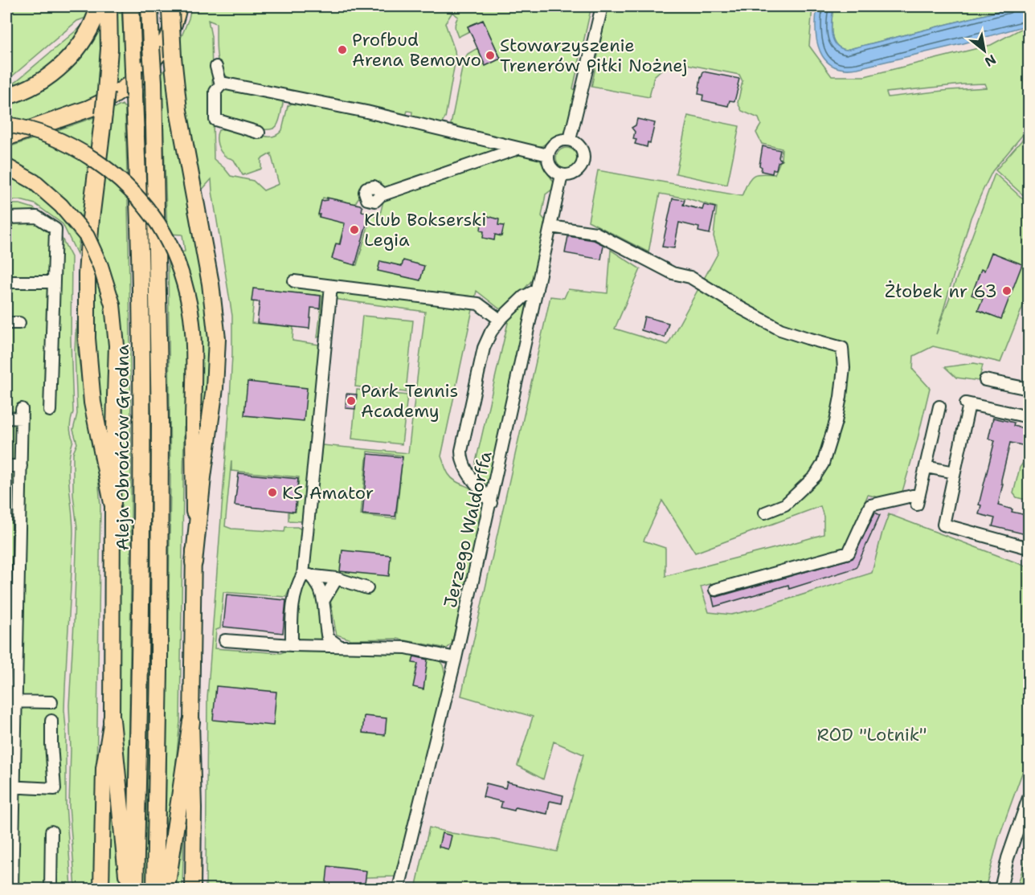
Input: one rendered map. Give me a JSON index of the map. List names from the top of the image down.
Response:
{
  "streets": {
    "highway": ["Aleja Obrońców Grodna"],
    "street": ["Jerzego Waldorffa"]
  },
  "parks": ["ROD \"Lotnik\""],
  "places": [
    "Profbud Arena Bemowo",
    "Stowarzyszenie Trenerów Piłki Nożnej",
    "Klub Bokserski Legia",
    "Żłobek nr 63",
    "Park Tennis Academy",
    "KS Amator"
  ],
  "north": "bottom right"
}
